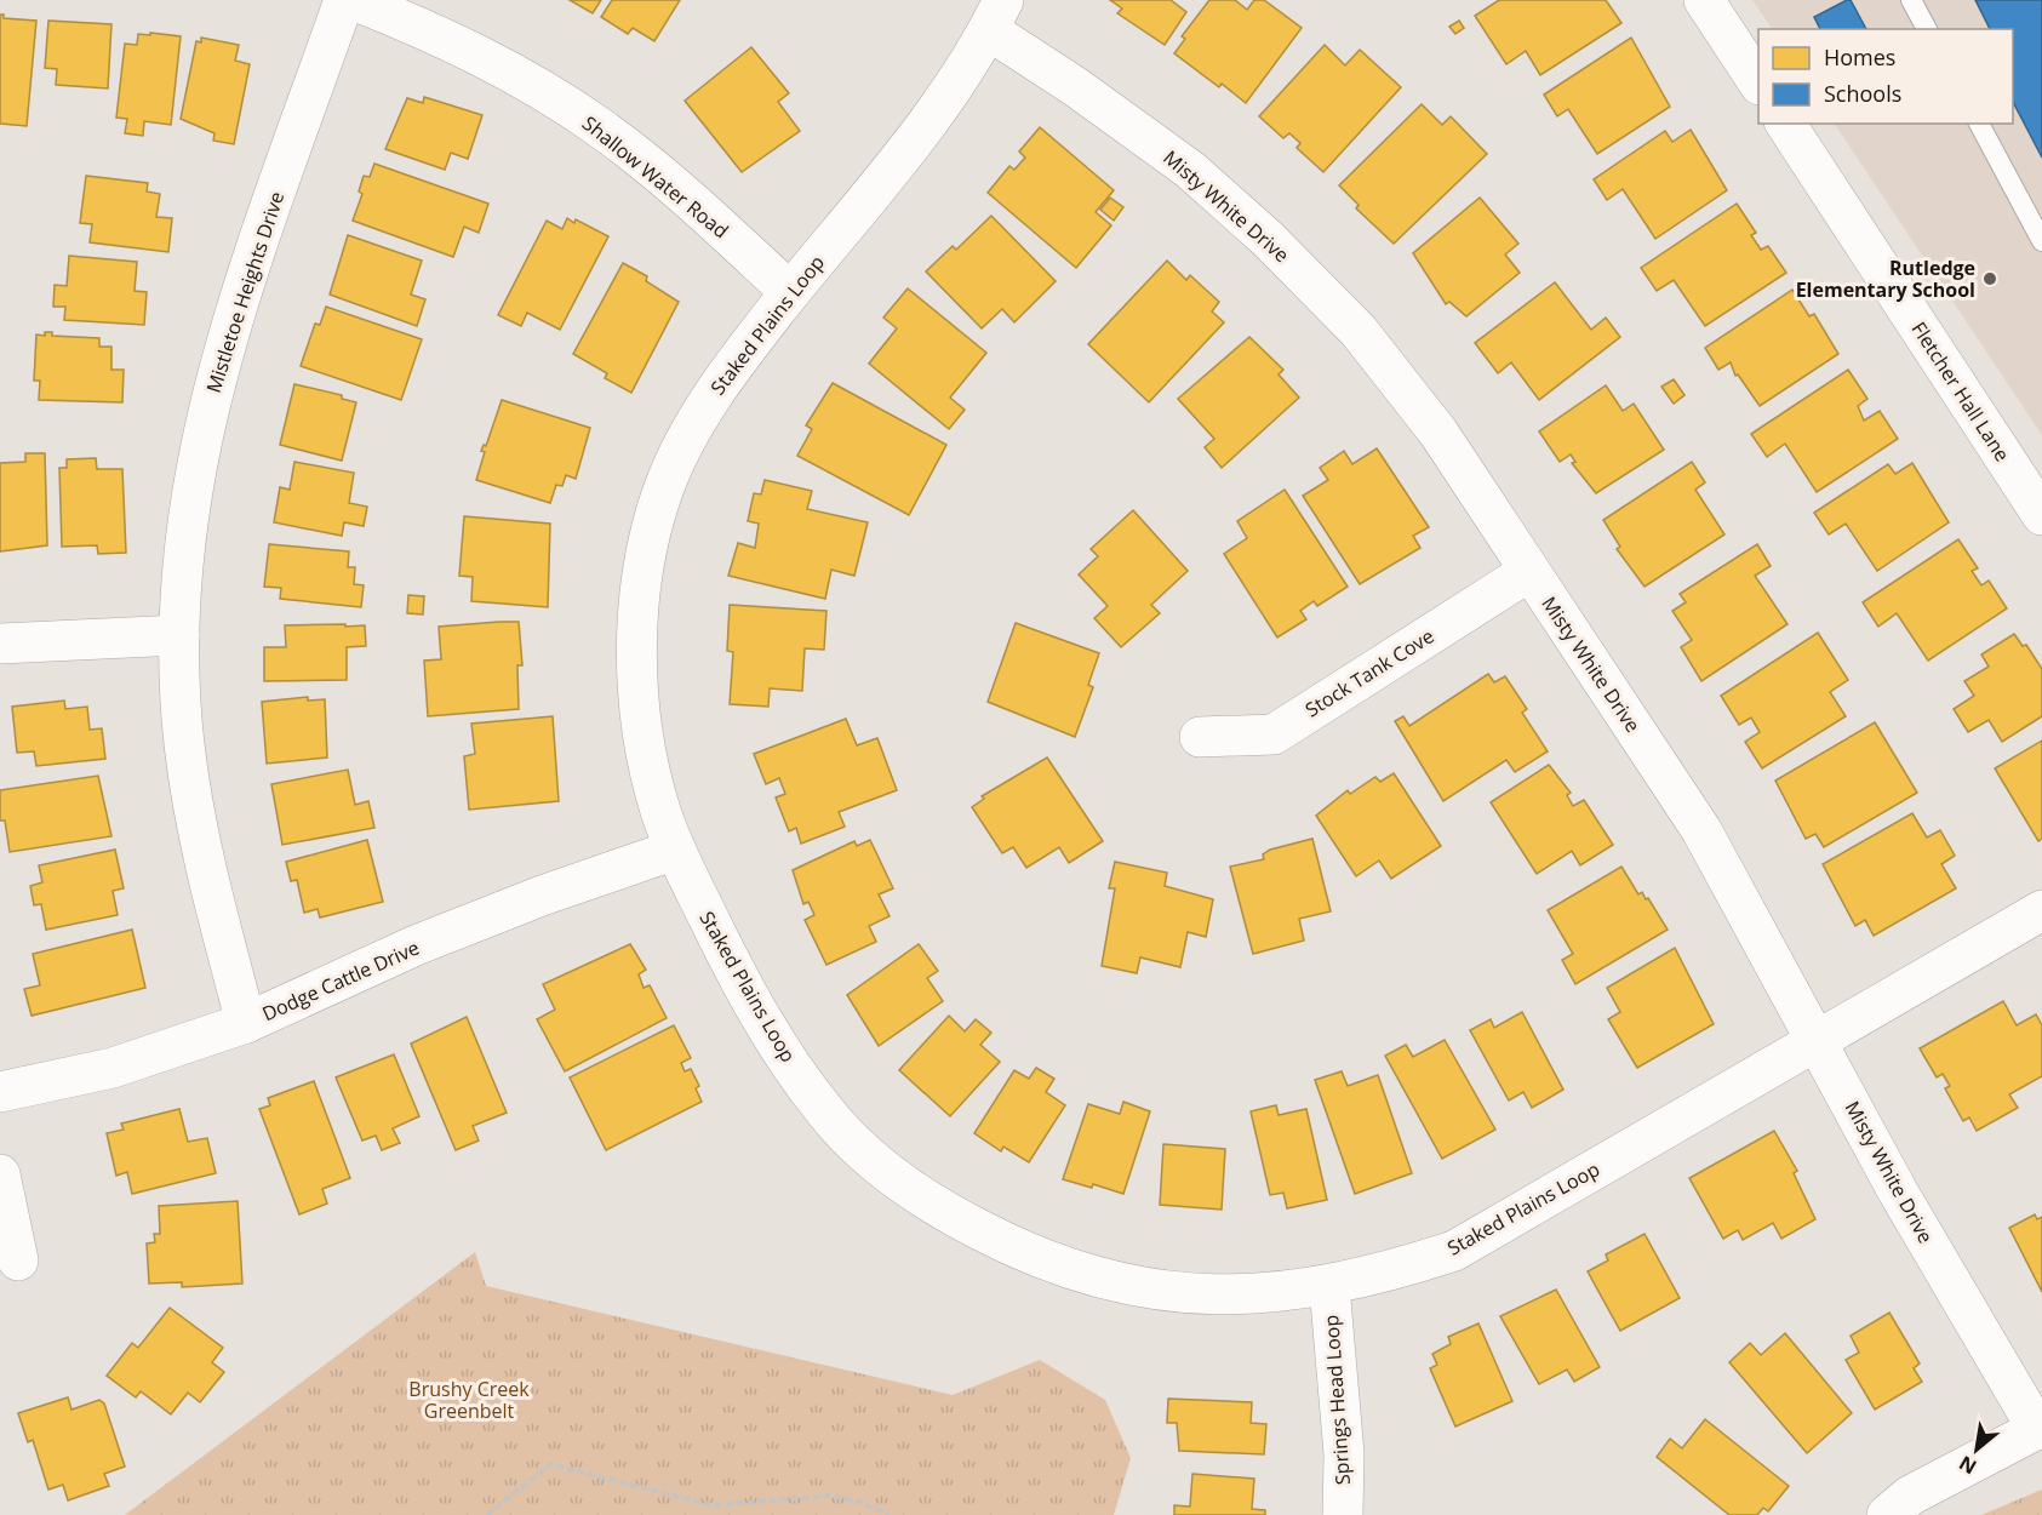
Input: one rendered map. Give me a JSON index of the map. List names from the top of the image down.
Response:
{
  "streets": {
    "street": [
      "Shallow Water Road",
      "Misty White Drive",
      "Mistletoe Heights Drive",
      "Staked Plains Loop",
      "Fletcher Hall Lane",
      "Stock Tank Cove",
      "Dodge Cattle Drive",
      "Springs Head Loop"
    ]
  },
  "crossings": [
    ["Shallow Water Road", "Staked Plains Loop"],
    ["Misty White Drive", "Staked Plains Loop"],
    ["Misty White Drive", "Stock Tank Cove"],
    ["Mistletoe Heights Drive", "Dodge Cattle Drive"],
    ["Staked Plains Loop", "Dodge Cattle Drive"],
    ["Staked Plains Loop", "Springs Head Loop"]
  ],
  "parks": ["Brushy Creek Greenbelt"],
  "places": ["Rutledge Elementary School"],
  "legend": ["Homes", "Schools"],
  "north": "bottom left"
}
